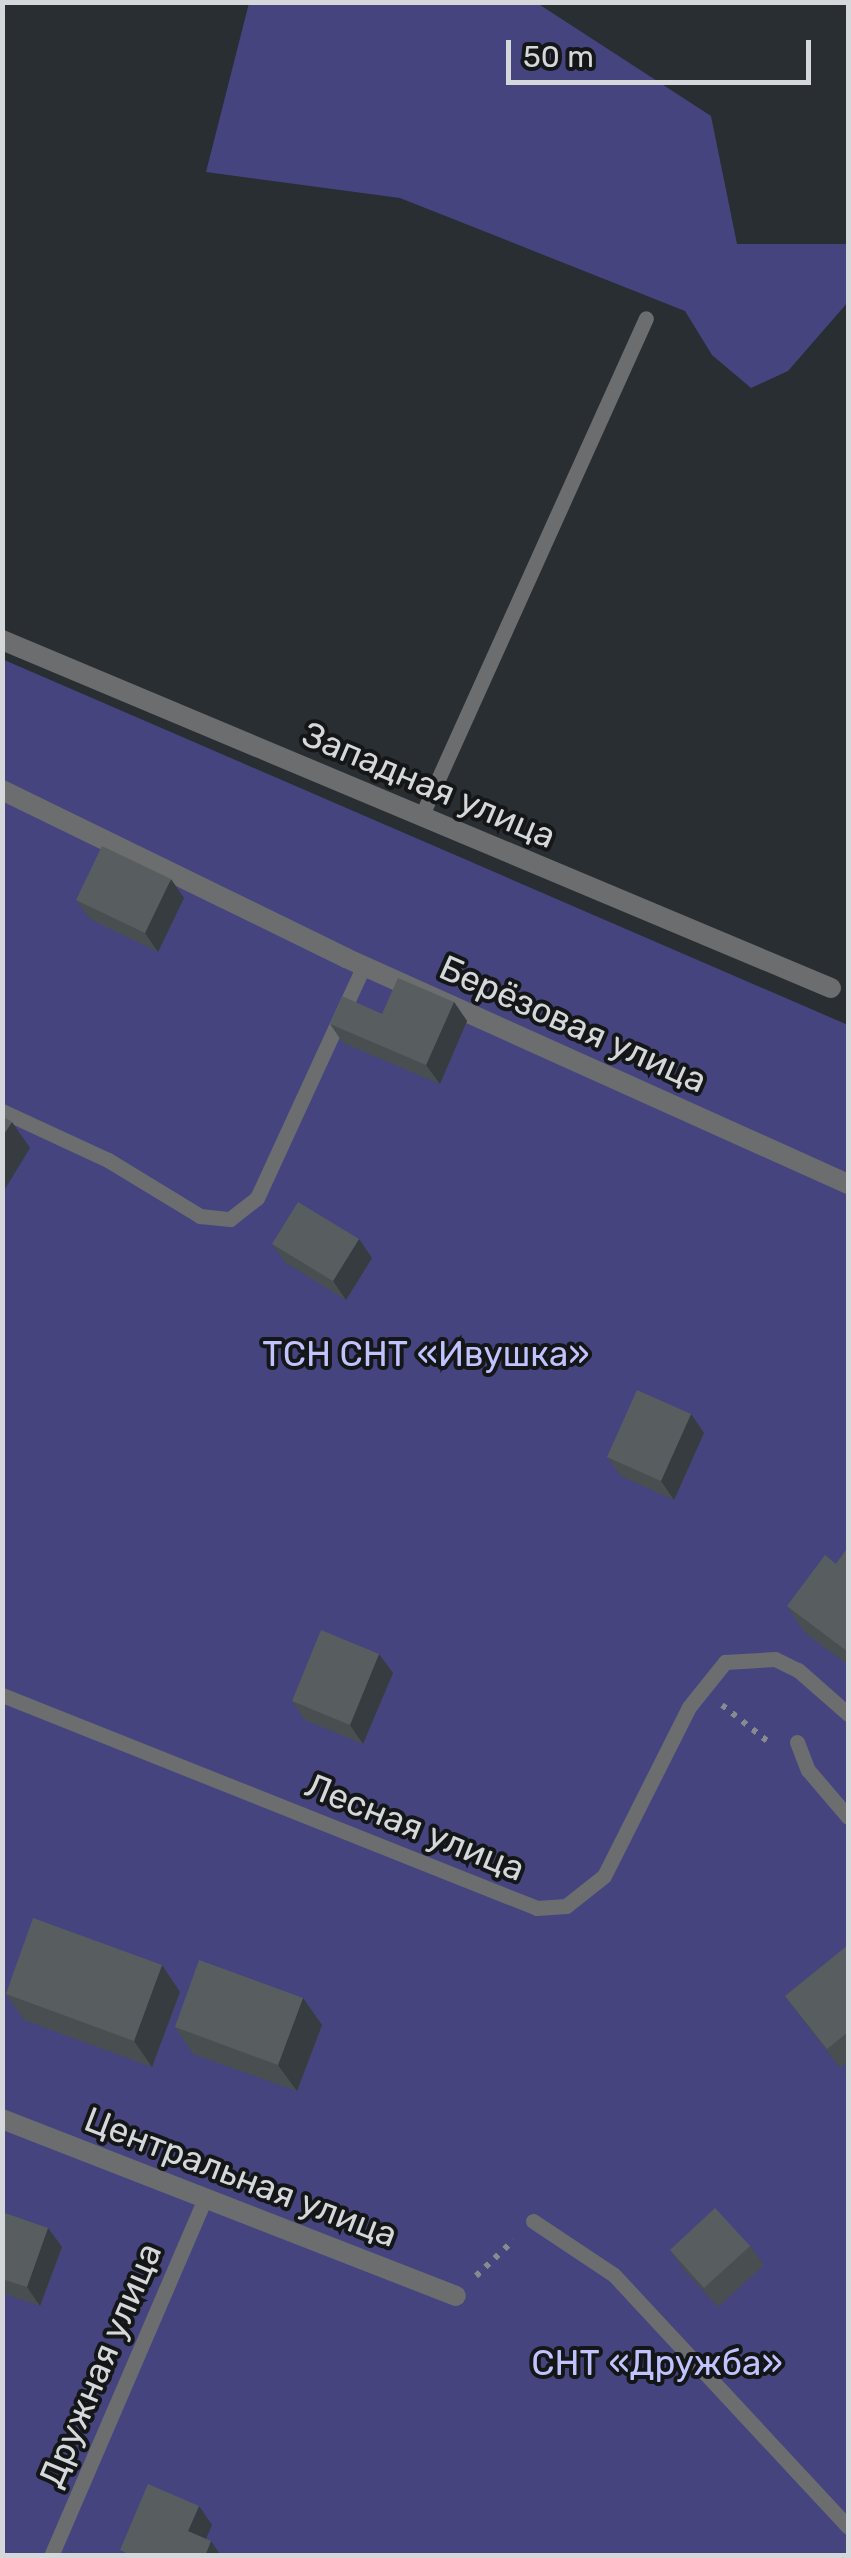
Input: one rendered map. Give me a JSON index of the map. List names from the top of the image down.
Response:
{
  "streets": {
    "street": ["Западная улица", "Берёзовая улица", "Центральная улица"],
    "lane": ["Лесная улица", "Дружная улица"]
  },
  "crossings": [
    ["Центральная улица", "Дружная улица"]
  ],
  "parks": ["ТСН СНТ «Ивушка»", "СНТ «Дружба»"],
  "scale_bar": "50 m"
}
